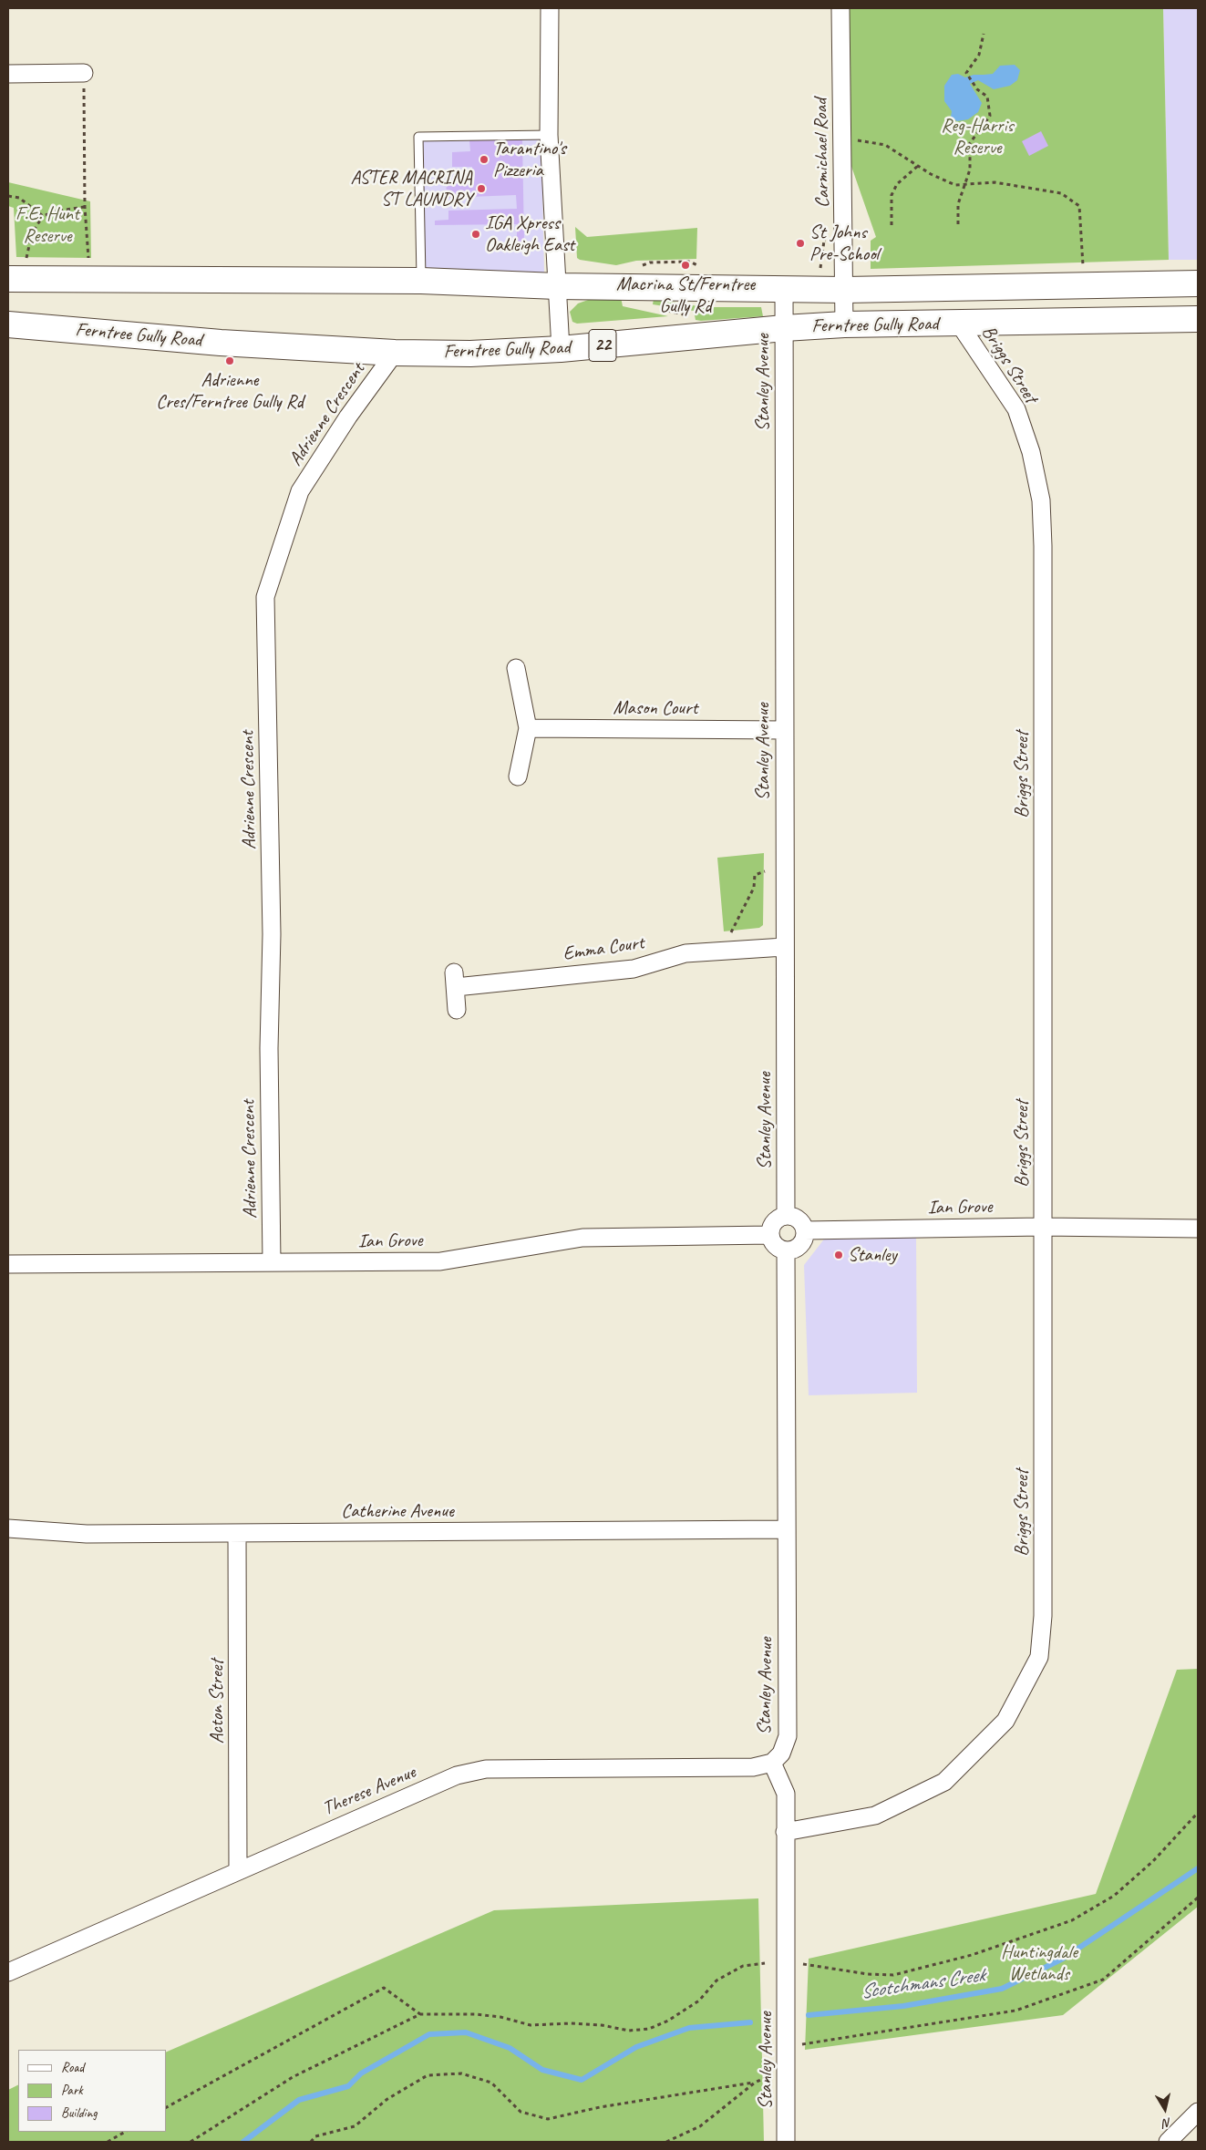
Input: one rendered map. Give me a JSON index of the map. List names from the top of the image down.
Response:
{
  "streets": {
    "main road": ["Ferntree Gully Road", "22"],
    "street": [
      "Carmichael Road",
      "Briggs Street",
      "Stanley Avenue",
      "Adrienne Crescent",
      "Mason Court",
      "Emma Court",
      "Ian Grove",
      "Catherine Avenue",
      "Acton Street",
      "Therese Avenue"
    ]
  },
  "crossings": [
    ["Carmichael Road", "Ferntree Gully Road"],
    ["Ferntree Gully Road", "Briggs Street"],
    ["Ferntree Gully Road", "Stanley Avenue"],
    ["Ferntree Gully Road", "Adrienne Crescent"],
    ["Briggs Street", "Stanley Avenue"],
    ["Briggs Street", "Ian Grove"],
    ["Stanley Avenue", "Mason Court"],
    ["Stanley Avenue", "Emma Court"],
    ["Stanley Avenue", "Ian Grove"],
    ["Stanley Avenue", "Catherine Avenue"],
    ["Stanley Avenue", "Therese Avenue"],
    ["Adrienne Crescent", "Ian Grove"],
    ["Catherine Avenue", "Acton Street"],
    ["Acton Street", "Therese Avenue"]
  ],
  "water": ["Scotchmans Creek"],
  "parks": ["Reg-Harris Reserve", "F.E. Hunt Reserve", "Huntingdale Wetlands"],
  "places": [
    "Tarantino's Pizzeria",
    "ASTER MACRINA ST LAUNDRY",
    "IGA Xpress Oakleigh East",
    "St Johns Pre-School",
    "Macrina St/Ferntree Gully Rd",
    "Adrienne Cres/Ferntree Gully Rd",
    "Stanley"
  ],
  "legend": ["Road", "Park", "Building"],
  "north": "bottom"
}
